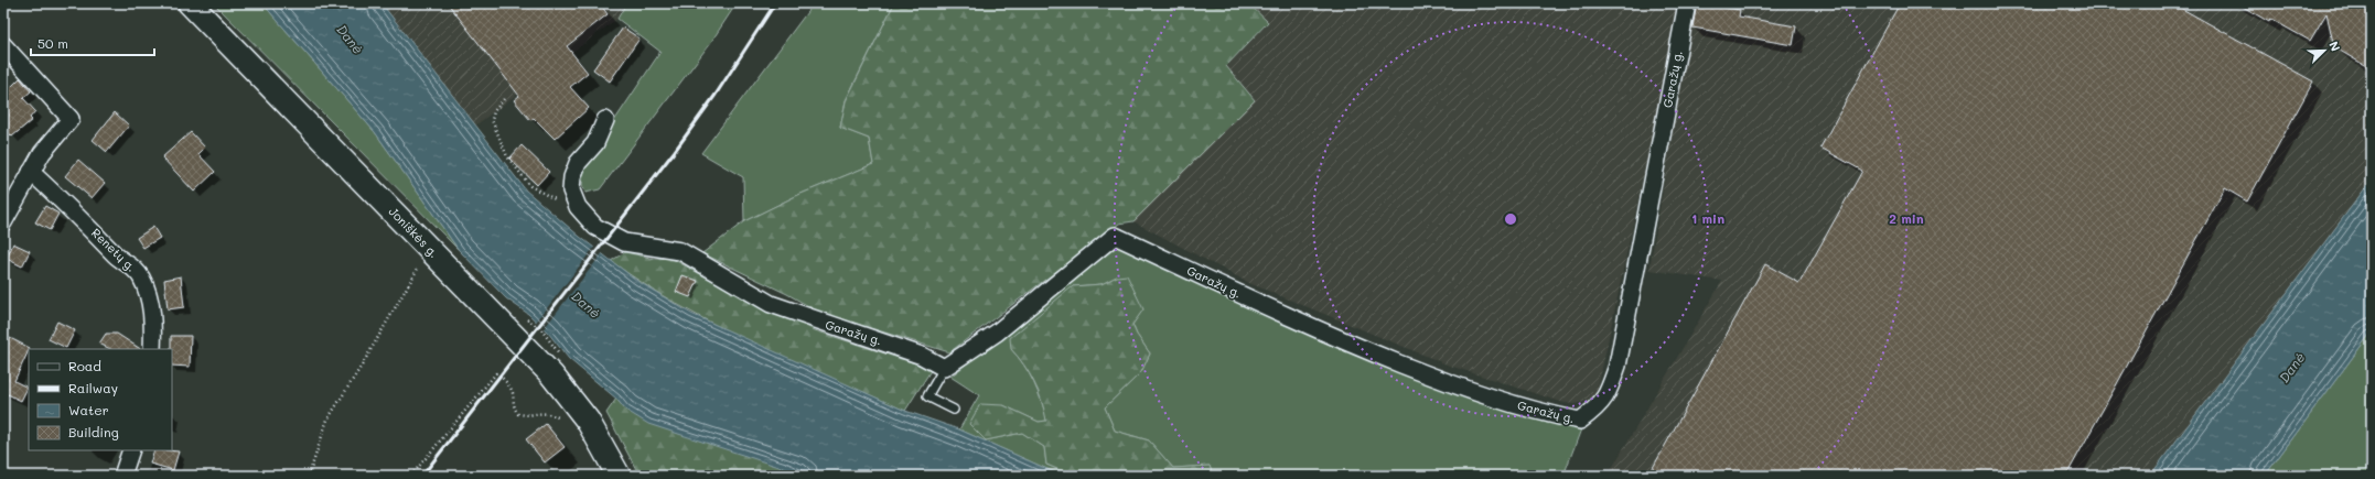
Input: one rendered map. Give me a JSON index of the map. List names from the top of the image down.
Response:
{
  "streets": {
    "main road": ["Joniškės g."],
    "street": ["Garažų g.", "Renetų g."]
  },
  "water": ["Danė"],
  "legend": [
    "Road",
    "Railway",
    "Water",
    "Building"
  ],
  "scale_bar": "50 m",
  "north": "top right",
  "rings": ["1 min", "2 min"]
}
